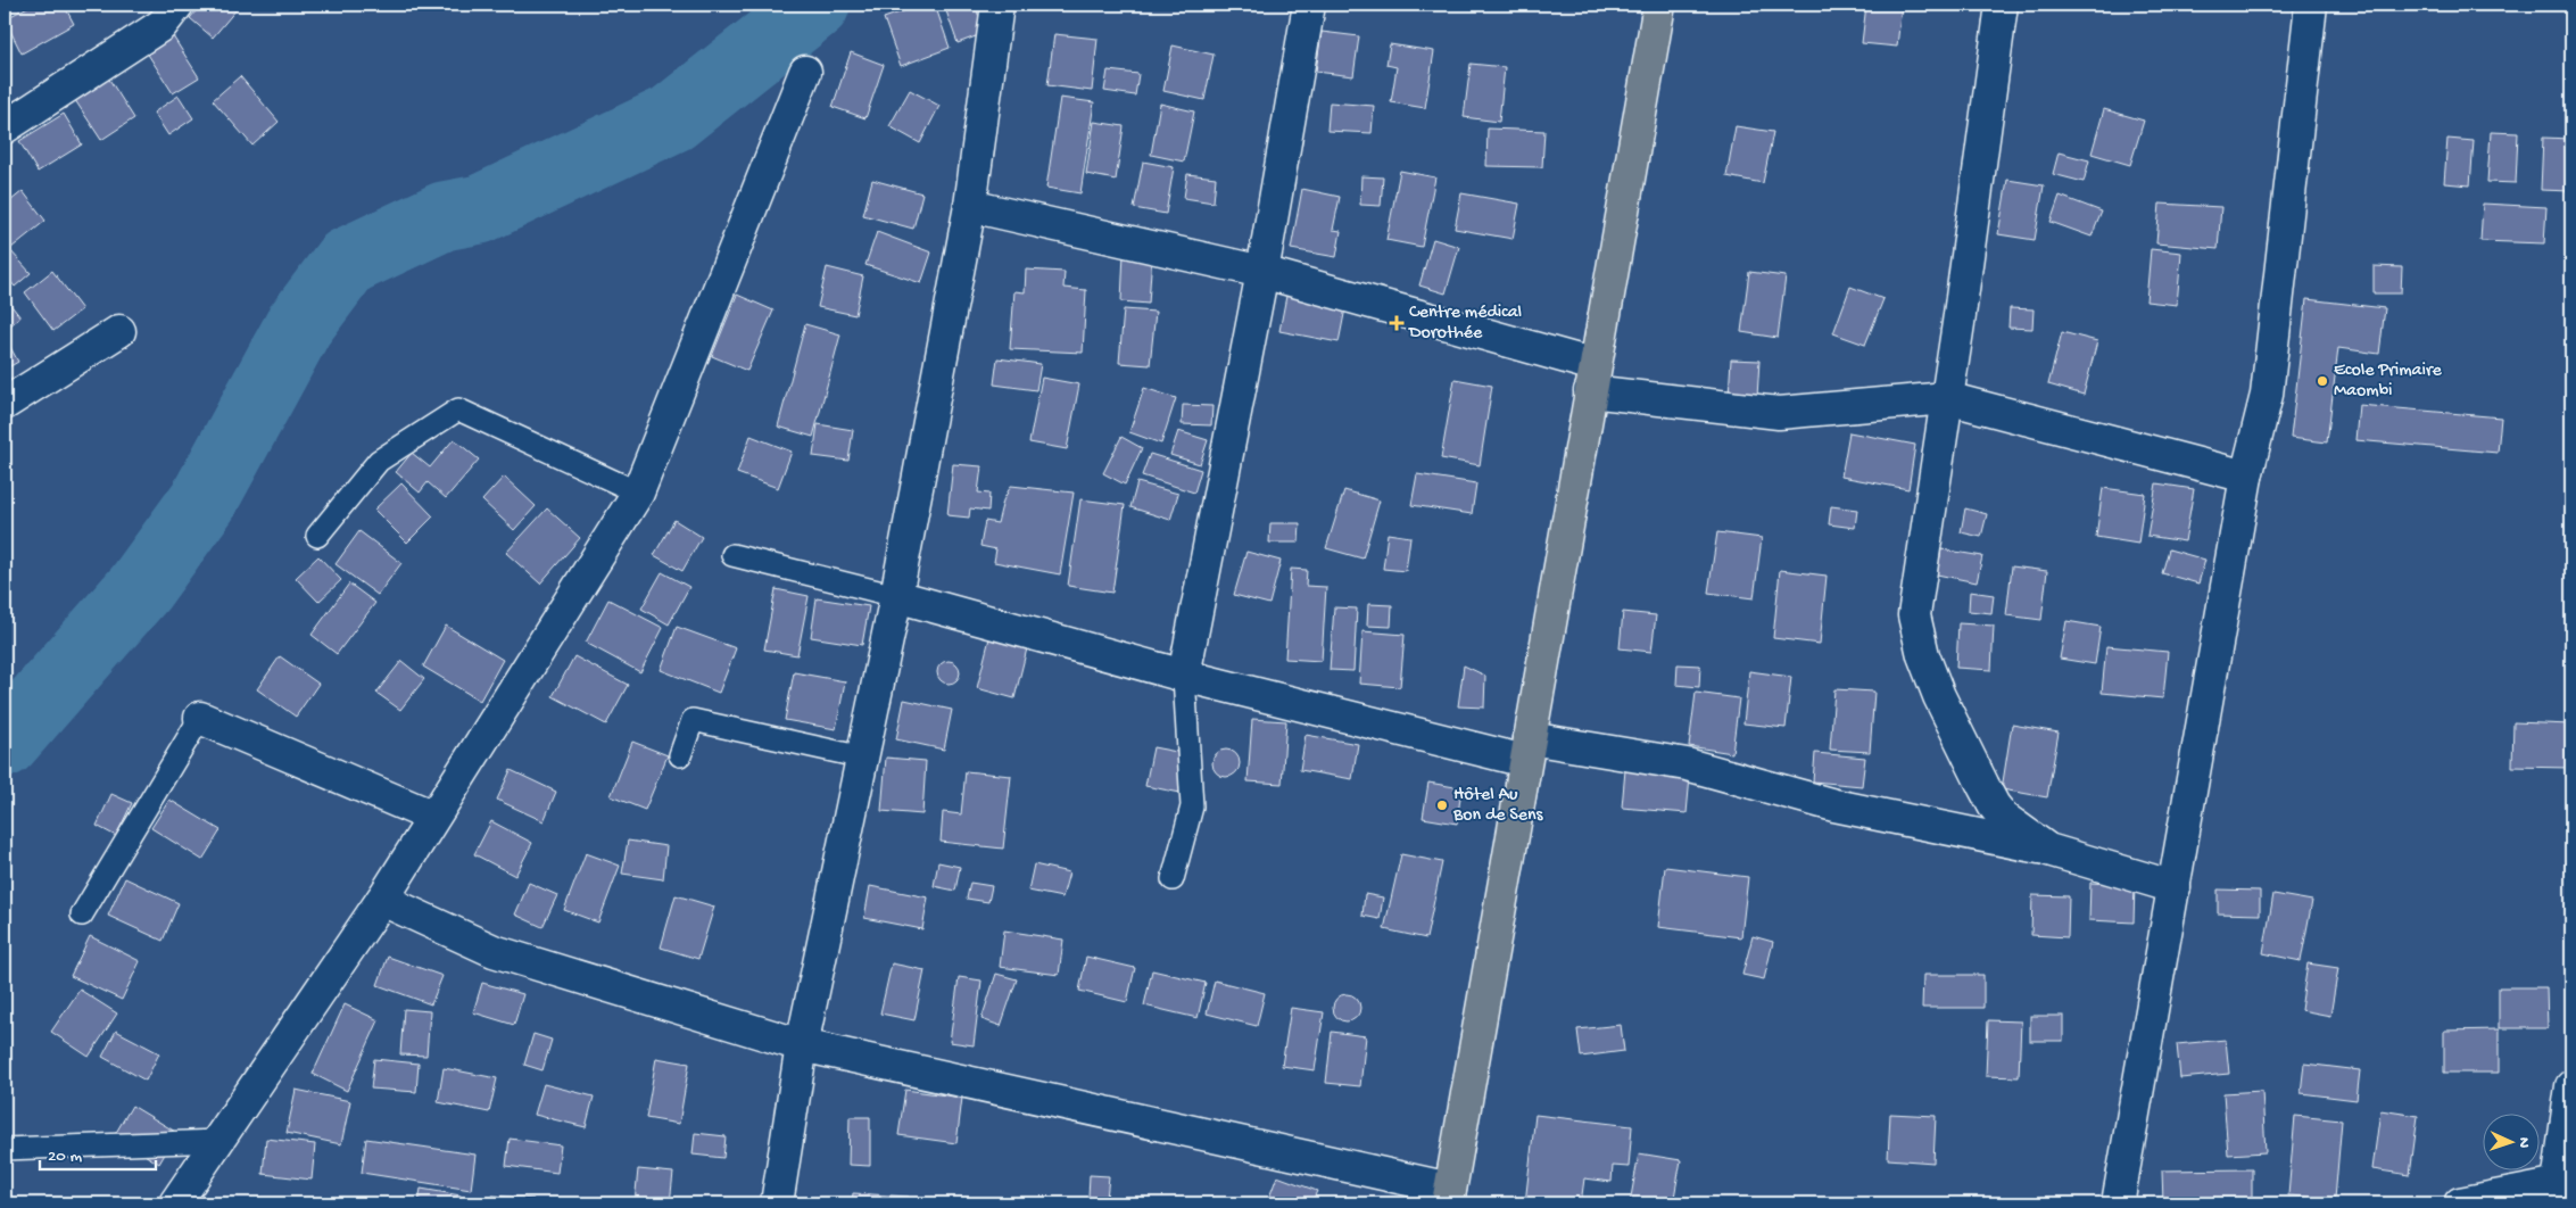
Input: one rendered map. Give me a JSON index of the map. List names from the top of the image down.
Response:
{
  "places": {
    "health": ["Centre médical Dorothée"],
    "other": ["Ecole Primaire Maombi", "Hôtel Au Bon de Sens"]
  },
  "scale_bar": "20 m",
  "north": "right"
}
